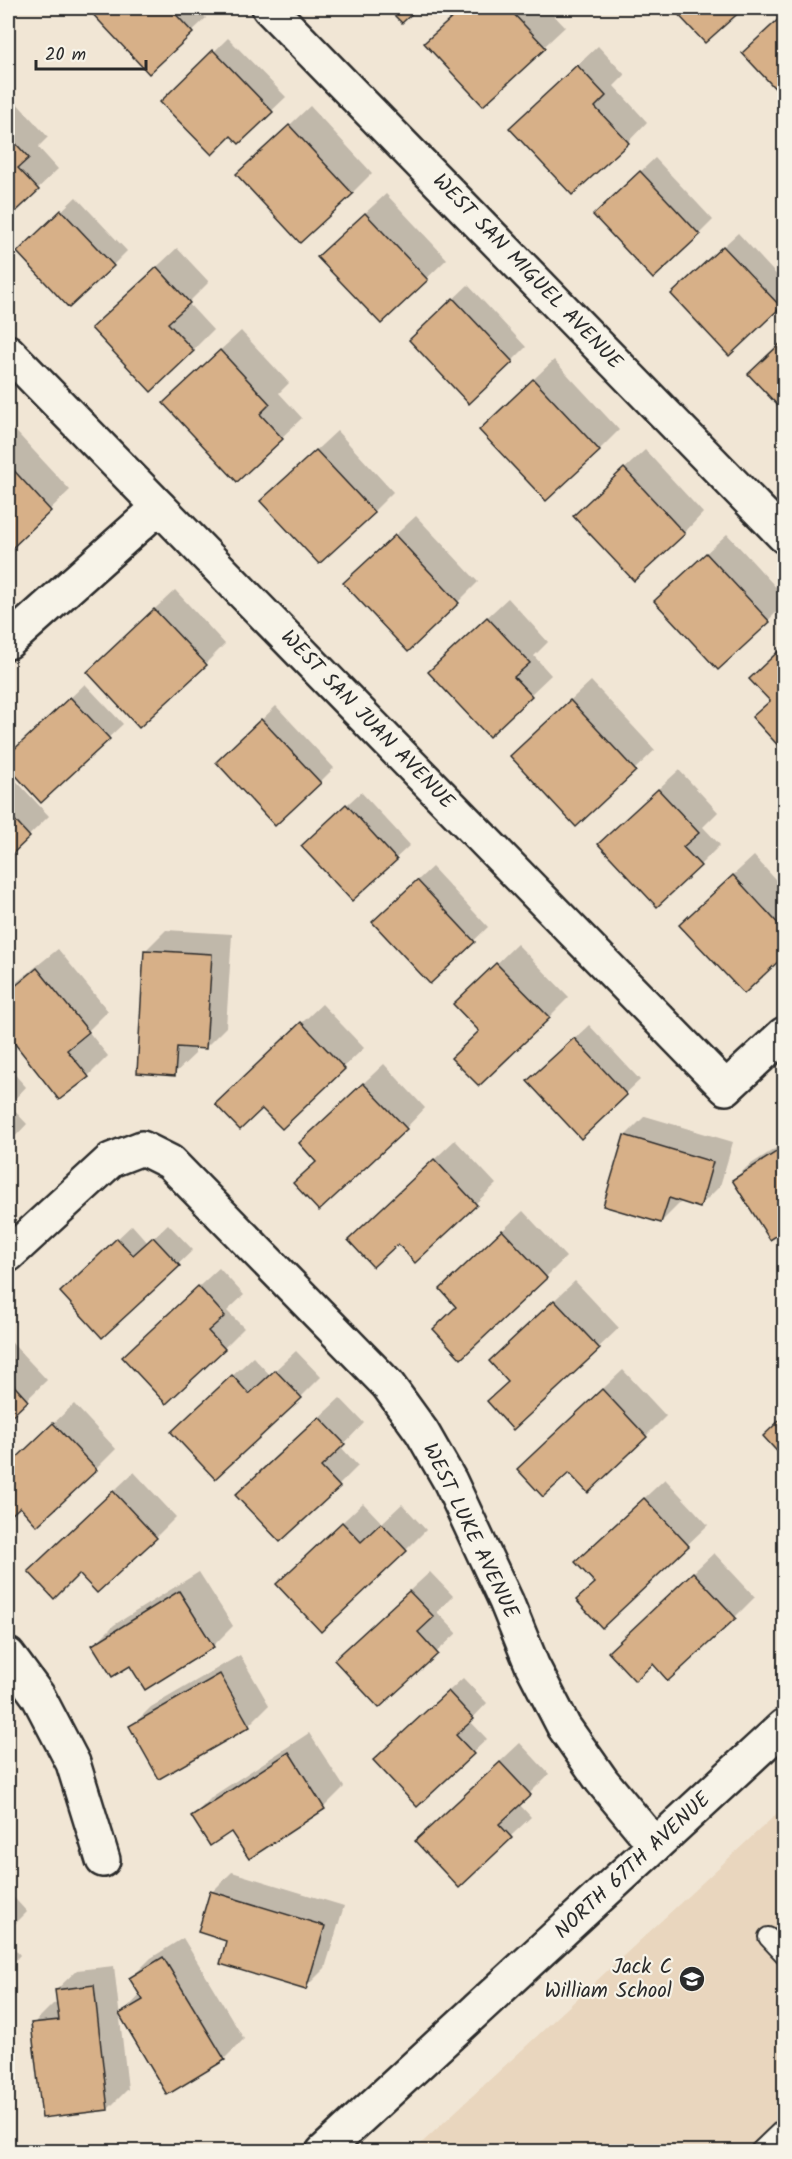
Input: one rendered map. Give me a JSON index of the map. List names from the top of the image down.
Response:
{
  "streets": {
    "street": [
      "WEST SAN MIGUEL AVENUE",
      "WEST SAN JUAN AVENUE",
      "WEST LUKE AVENUE",
      "NORTH 67TH AVENUE"
    ]
  },
  "crossings": [
    ["WEST LUKE AVENUE", "NORTH 67TH AVENUE"]
  ],
  "places": {
    "school or university": ["Jack C William School"]
  },
  "scale_bar": "20 m"
}
